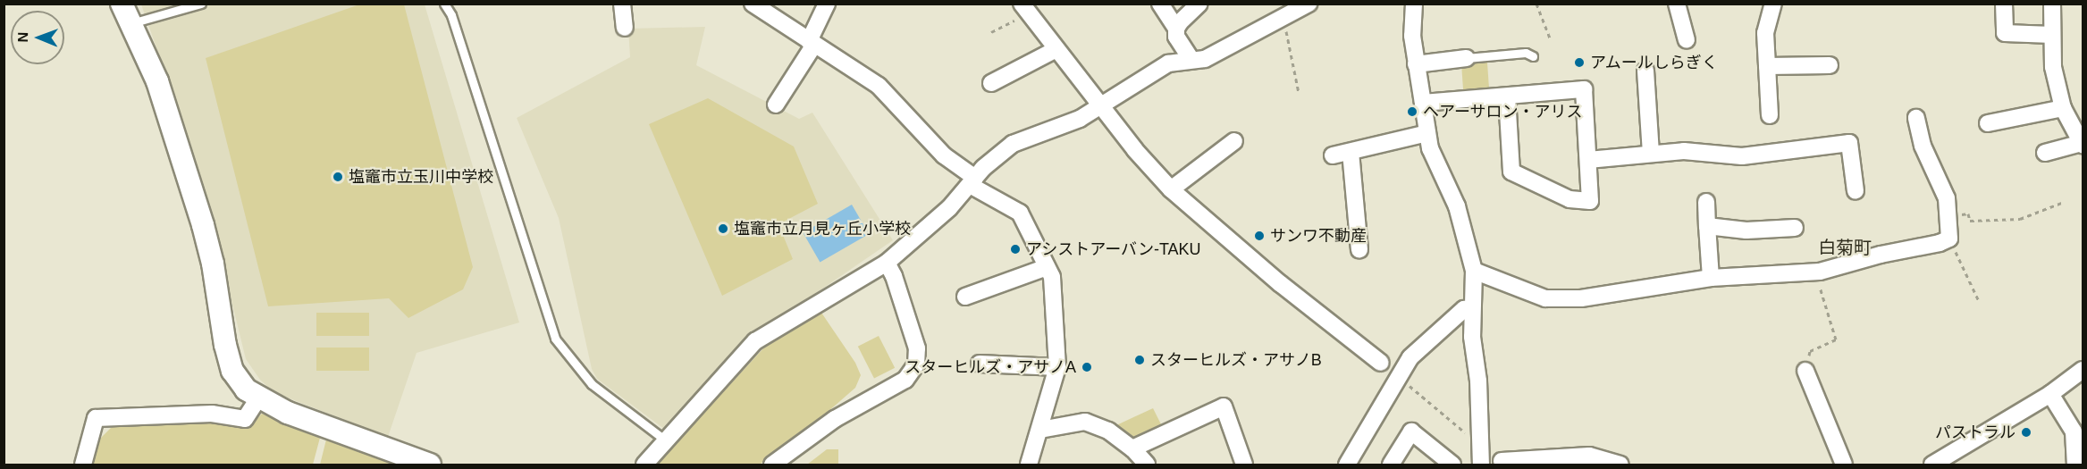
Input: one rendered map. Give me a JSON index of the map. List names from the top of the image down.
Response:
{
  "districts": ["白菊町"],
  "places": [
    "アムールしらぎく",
    "ヘアーサロン・アリス",
    "塩竈市立玉川中学校",
    "塩竈市立月見ヶ丘小学校",
    "サンワ不動産",
    "アシストアーバン-TAKU",
    "スターヒルズ・アサノB",
    "スターヒルズ・アサノA",
    "パストラル"
  ],
  "north": "left"
}
